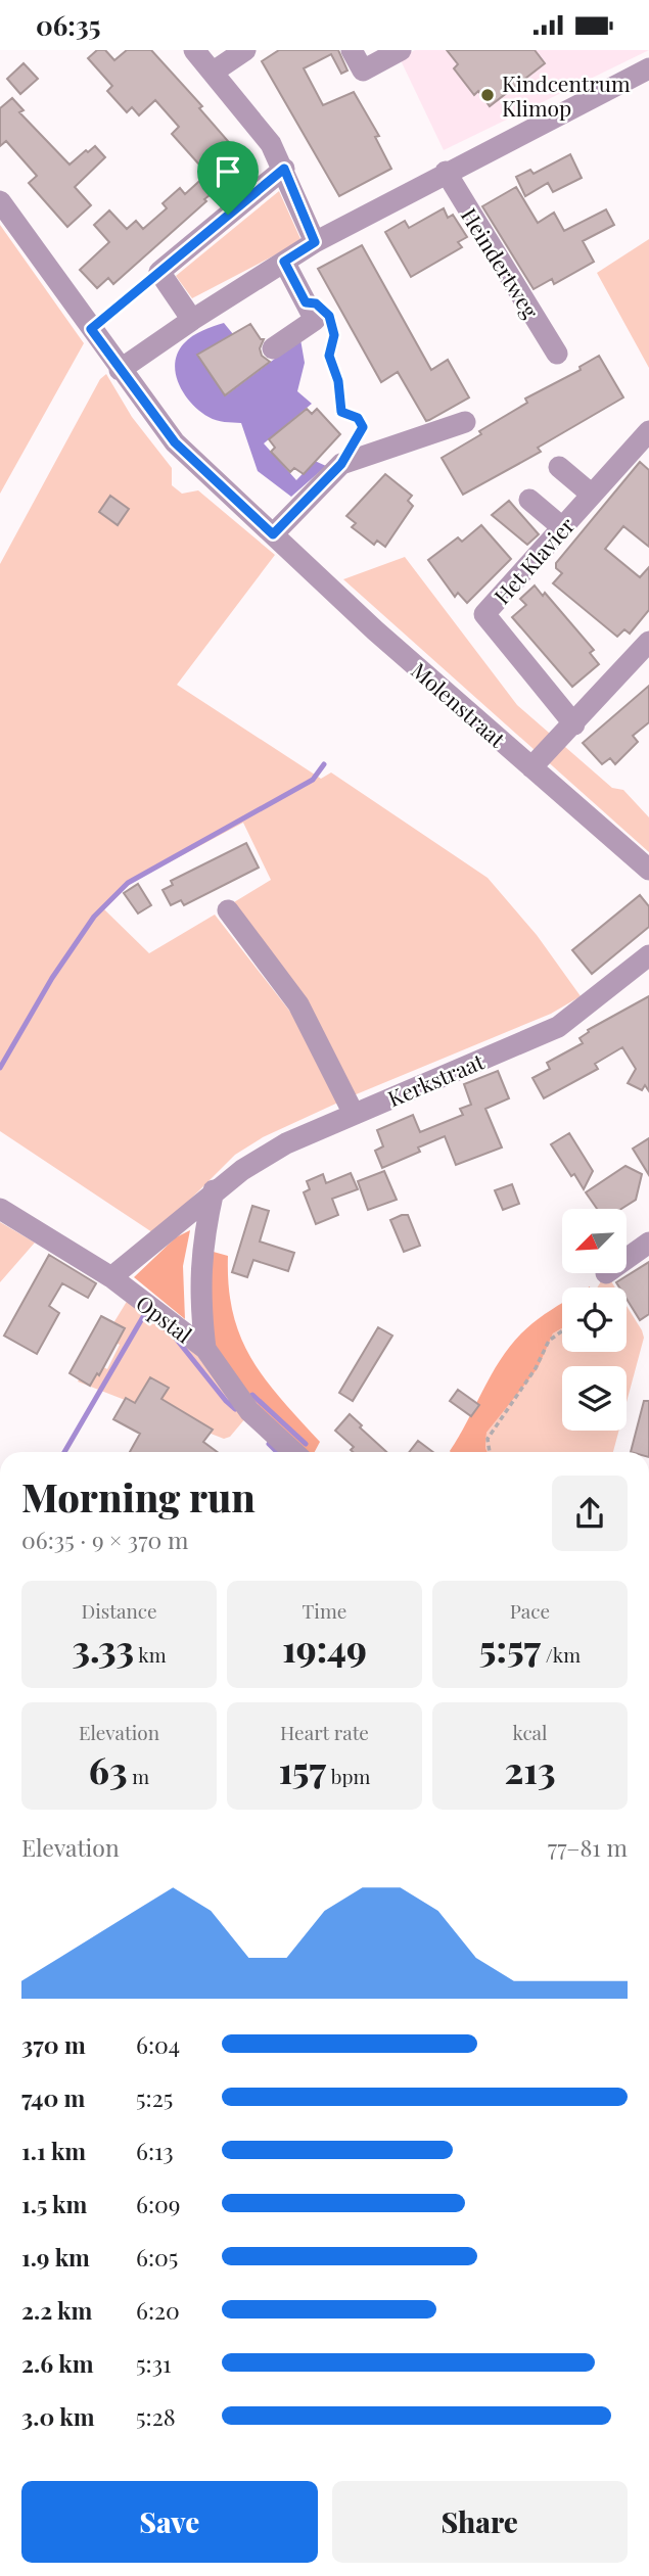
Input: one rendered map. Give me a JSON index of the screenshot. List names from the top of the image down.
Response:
{
  "streets": {
    "street": [
      "Heindertweg",
      "Het Klavier",
      "Molenstraat",
      "Kerkstraat",
      "Opstal"
    ]
  },
  "crossings": [
    ["Kerkstraat", "Opstal"]
  ],
  "places": ["Kindcentrum Klimop"],
  "north": "bottom left",
  "page": {
    "status": "06:35",
    "heading": ["Morning run", "06:35 · 9 × 370 m"],
    "stats": [
      ["Distance", "3.33 km"],
      ["Time", "19:49"],
      ["Pace", "5:57 /km"],
      ["Elevation", "63 m"],
      ["Heart rate", "157 bpm"],
      ["kcal", "213"]
    ],
    "chart": ["Elevation", "77–81 m"],
    "list": [
      {
        "name": "370 m",
        "note": "6:04"
      },
      {
        "name": "740 m",
        "note": "5:25"
      },
      {
        "name": "1.1 km",
        "note": "6:13"
      },
      {
        "name": "1.5 km",
        "note": "6:09"
      },
      {
        "name": "1.9 km",
        "note": "6:05"
      },
      {
        "name": "2.2 km",
        "note": "6:20"
      },
      {
        "name": "2.6 km",
        "note": "5:31"
      },
      {
        "name": "3.0 km",
        "note": "5:28"
      }
    ],
    "buttons": ["Save", "Share"]
  }
}
